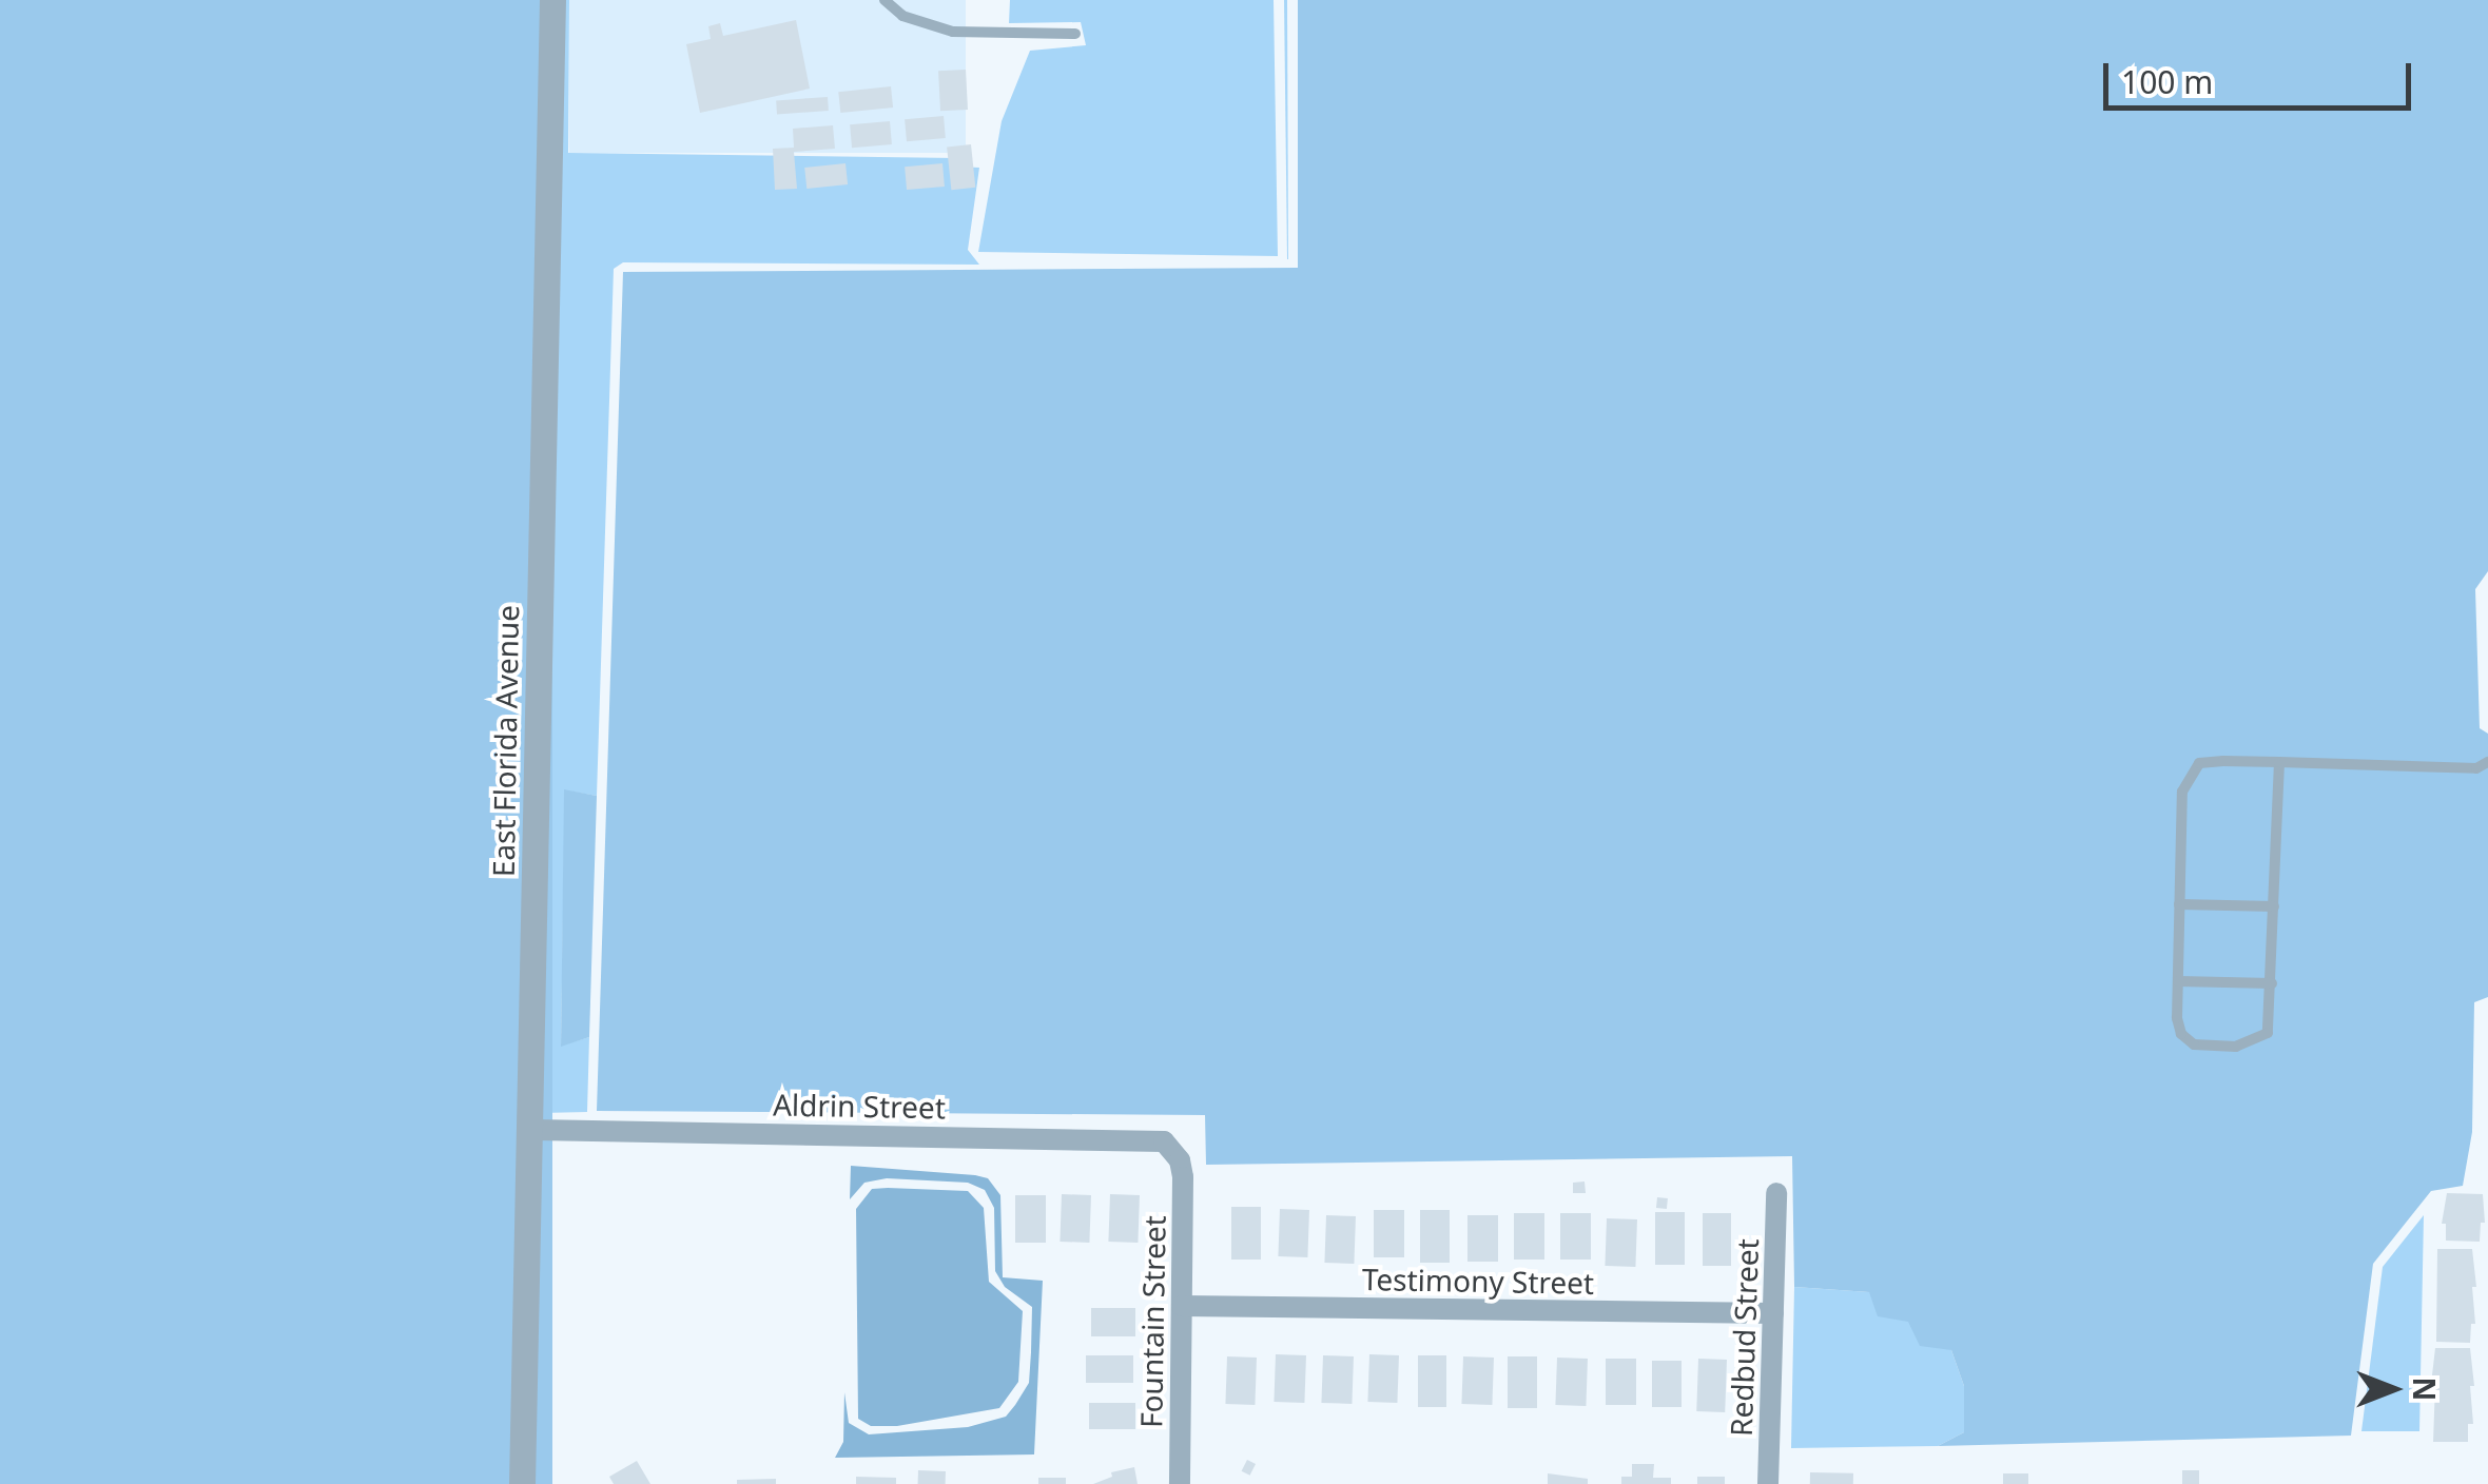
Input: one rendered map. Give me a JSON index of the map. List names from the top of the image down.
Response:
{
  "streets": {
    "street": [
      "East Florida Avenue",
      "Aldrin Street",
      "Testimony Street",
      "Fountain Street",
      "Redbud Street"
    ]
  },
  "crossings": [
    ["East Florida Avenue", "Aldrin Street"],
    ["Aldrin Street", "Fountain Street"],
    ["Testimony Street", "Fountain Street"],
    ["Testimony Street", "Redbud Street"]
  ],
  "scale_bar": "100 m",
  "north": "right"
}
